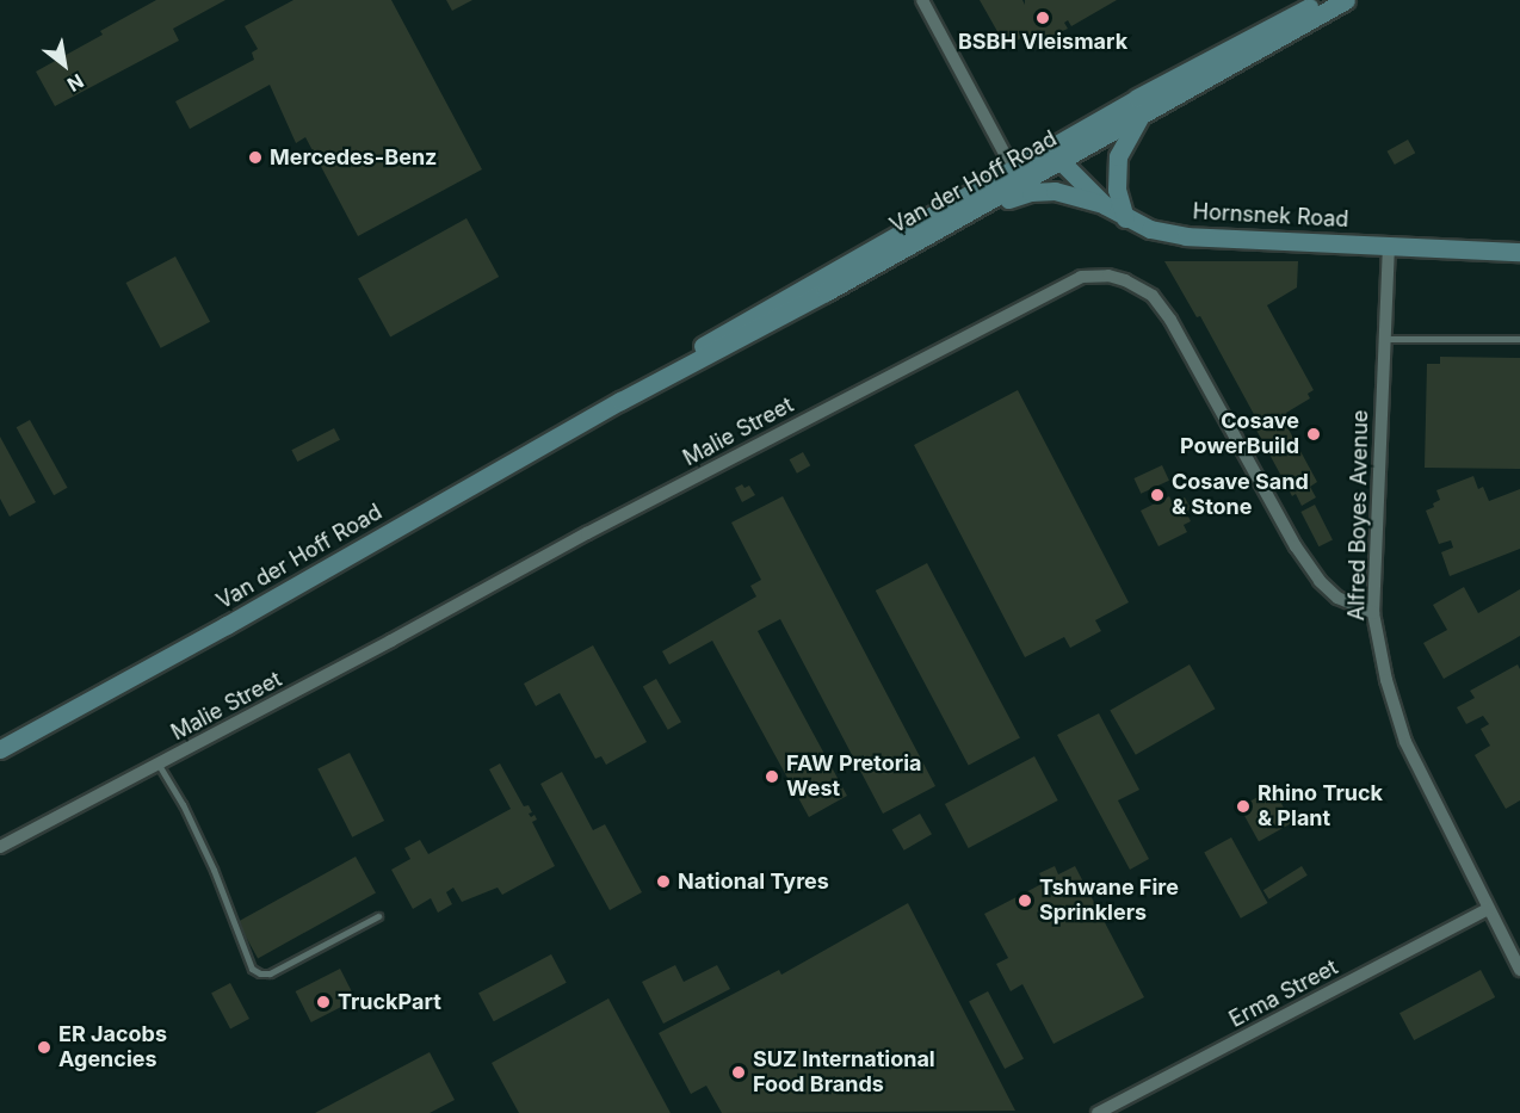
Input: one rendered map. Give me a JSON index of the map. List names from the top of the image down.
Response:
{
  "streets": {
    "main road": ["Van der Hoff Road", "Hornsnek Road"],
    "street": ["Malie Street", "Alfred Boyes Avenue", "Erma Street"]
  },
  "crossings": [
    ["Van der Hoff Road", "Hornsnek Road"],
    ["Hornsnek Road", "Alfred Boyes Avenue"],
    ["Malie Street", "Alfred Boyes Avenue"],
    ["Alfred Boyes Avenue", "Erma Street"]
  ],
  "places": [
    "BSBH Vleismark",
    "Mercedes-Benz",
    "Cosave PowerBuild",
    "Cosave Sand & Stone",
    "FAW Pretoria West",
    "Rhino Truck & Plant",
    "National Tyres",
    "Tshwane Fire Sprinklers",
    "TruckPart",
    "ER Jacobs Agencies",
    "SUZ International Food Brands"
  ],
  "north": "bottom right"
}
